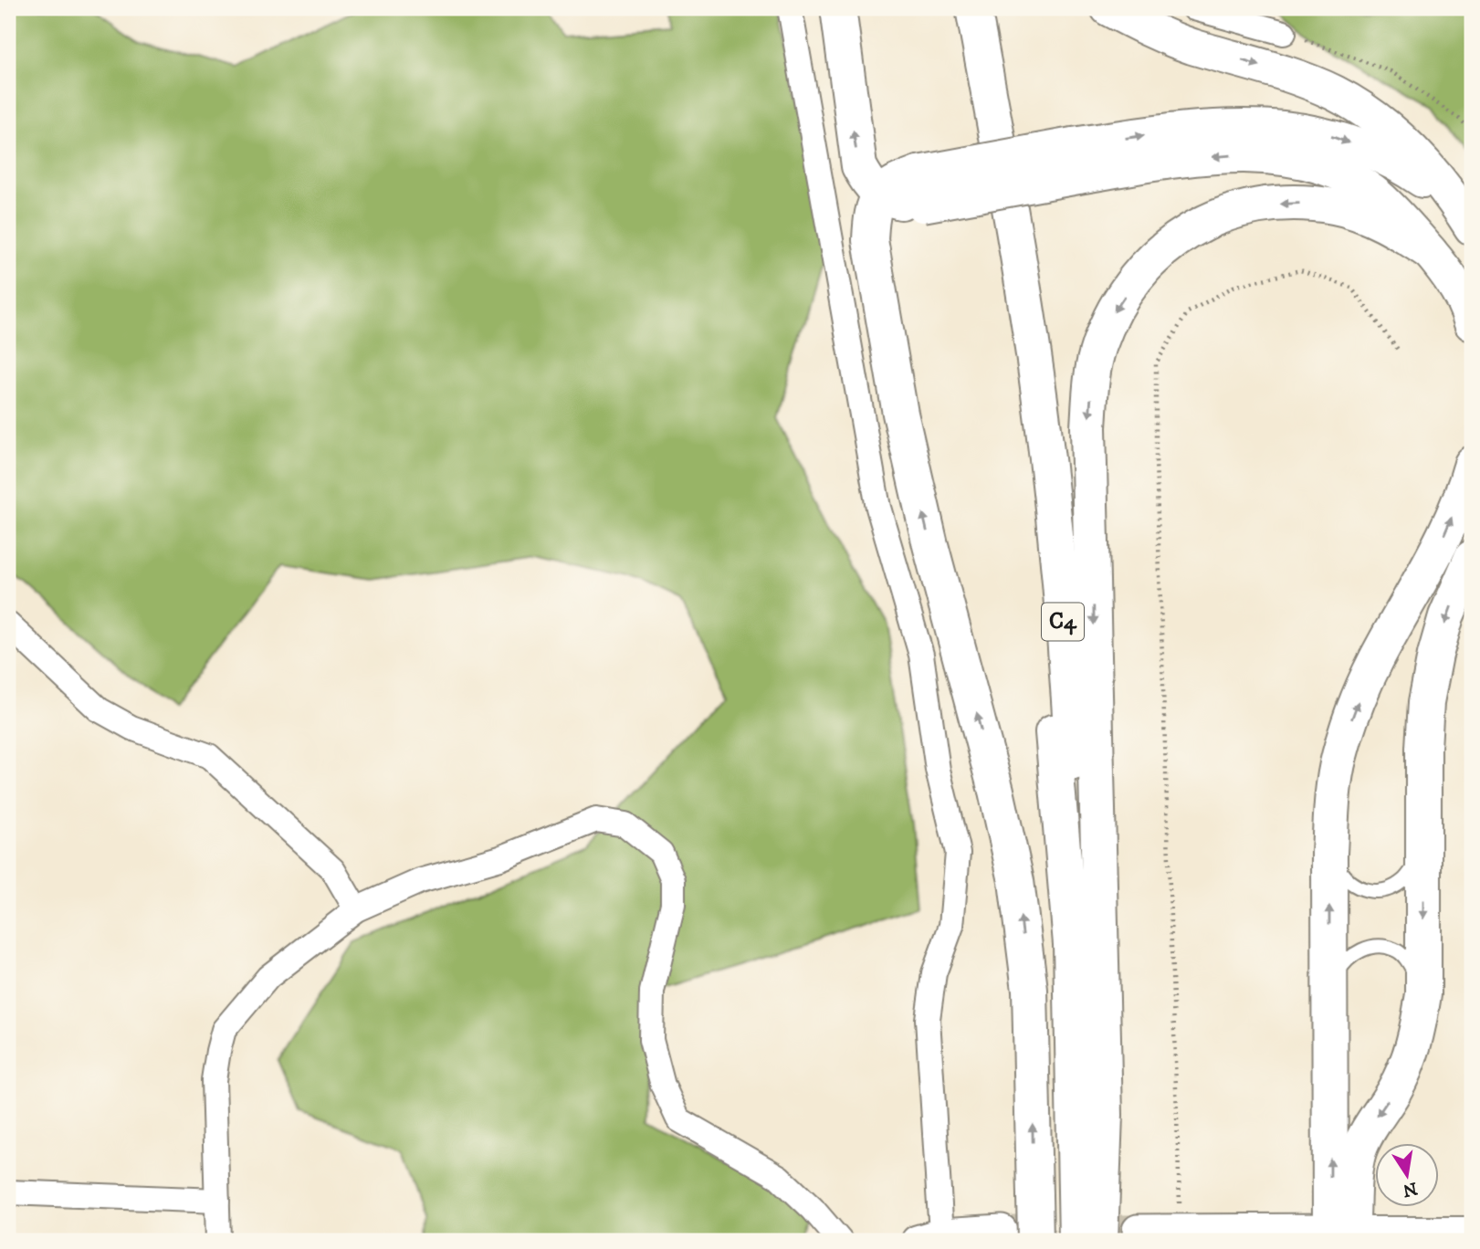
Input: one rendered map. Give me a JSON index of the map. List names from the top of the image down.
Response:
{
  "streets": {
    "highway": ["C4"]
  },
  "north": "bottom"
}
